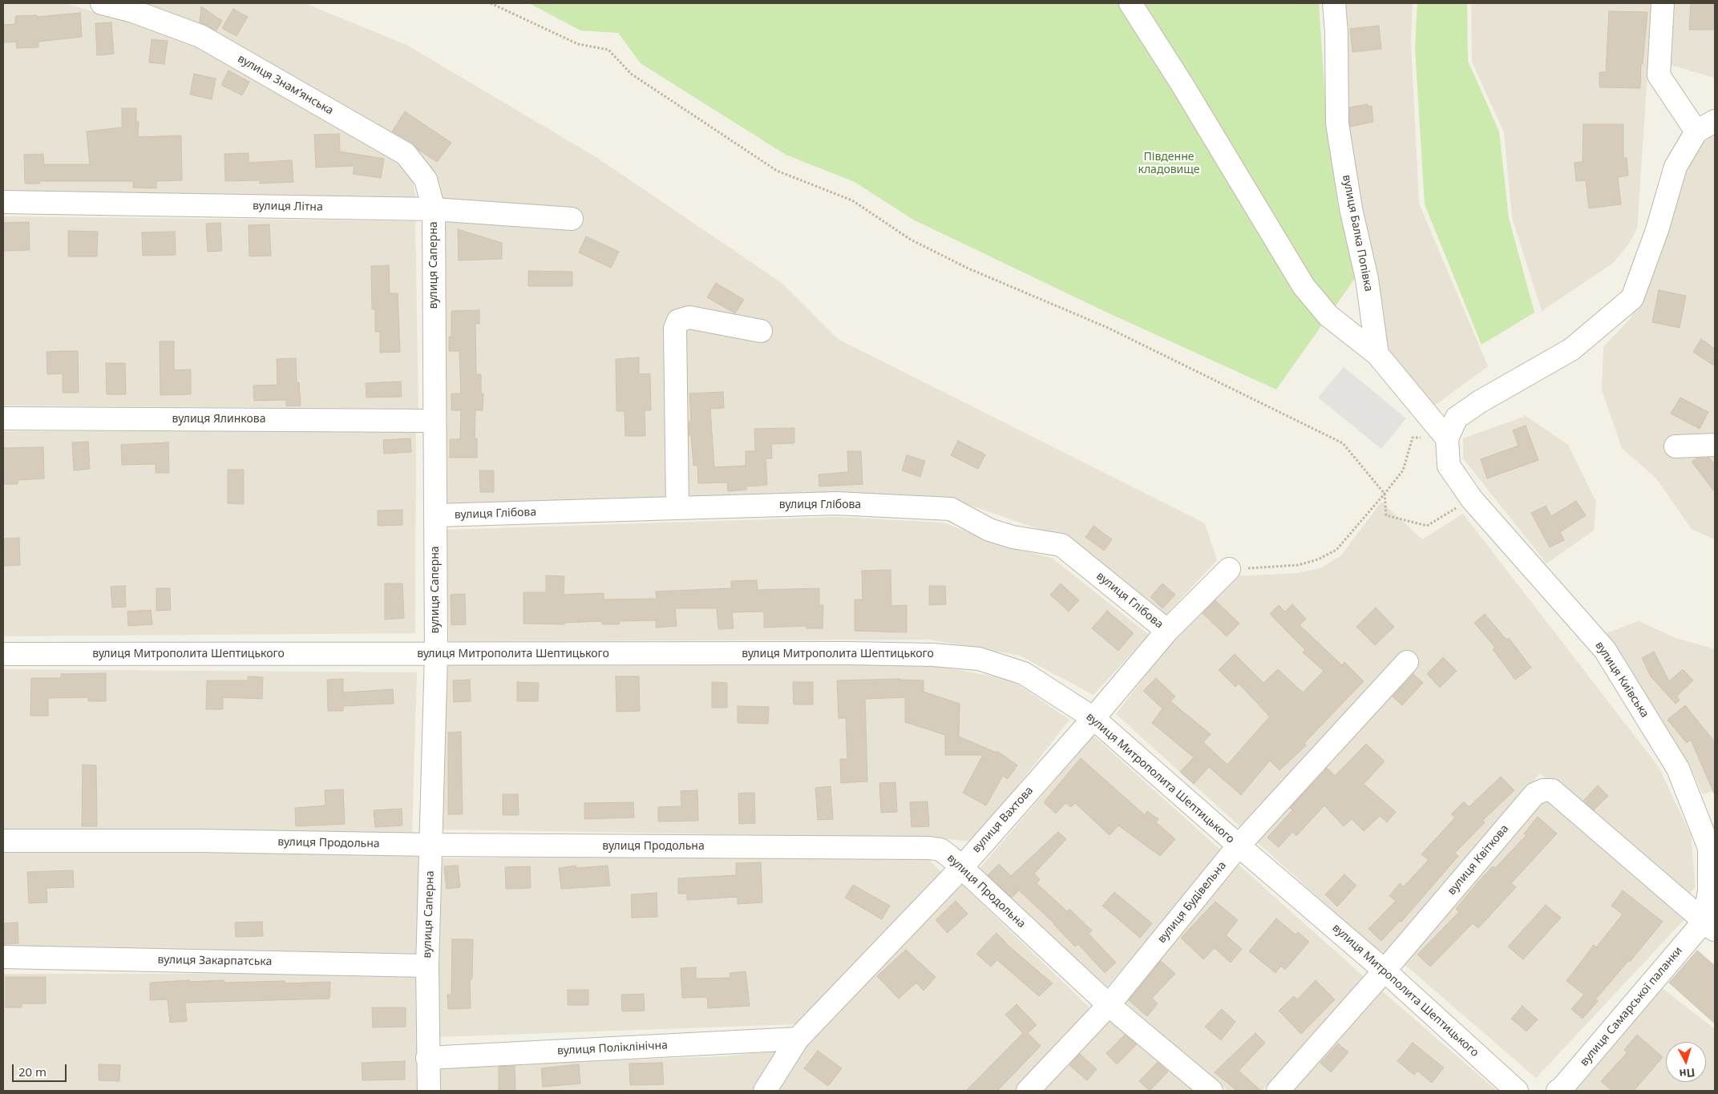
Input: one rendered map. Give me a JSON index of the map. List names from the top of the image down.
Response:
{
  "streets": {
    "street": [
      "вулиця Знам’янська",
      "вулиця Літна",
      "вулиця Балка Попівка",
      "вулиця Саперна",
      "вулиця Ялинкова",
      "вулиця Глібова",
      "вулиця Митрополита Шептицького",
      "вулиця Київська",
      "вулиця Вахтова",
      "вулиця Продольна",
      "вулиця Квіткова",
      "вулиця Будівельна",
      "вулиця Закарпатська",
      "вулиця Самарської паланки",
      "вулиця Поліклінічна"
    ]
  },
  "crossings": [
    ["вулиця Знам’янська", "вулиця Літна"],
    ["вулиця Знам’янська", "вулиця Саперна"],
    ["вулиця Літна", "вулиця Саперна"],
    ["вулиця Саперна", "вулиця Ялинкова"],
    ["вулиця Саперна", "вулиця Глібова"],
    ["вулиця Саперна", "вулиця Митрополита Шептицького"],
    ["вулиця Саперна", "вулиця Продольна"],
    ["вулиця Саперна", "вулиця Закарпатська"],
    ["вулиця Саперна", "вулиця Поліклінічна"],
    ["вулиця Глібова", "вулиця Вахтова"],
    ["вулиця Митрополита Шептицького", "вулиця Вахтова"],
    ["вулиця Митрополита Шептицького", "вулиця Квіткова"],
    ["вулиця Митрополита Шептицького", "вулиця Будівельна"],
    ["вулиця Київська", "вулиця Квіткова"],
    ["вулиця Київська", "вулиця Самарської паланки"],
    ["вулиця Вахтова", "вулиця Продольна"],
    ["вулиця Вахтова", "вулиця Поліклінічна"],
    ["вулиця Продольна", "вулиця Будівельна"],
    ["вулиця Квіткова", "вулиця Самарської паланки"]
  ],
  "parks": ["Південне кладовище"],
  "scale_bar": "20 m",
  "north": "bottom"
}
